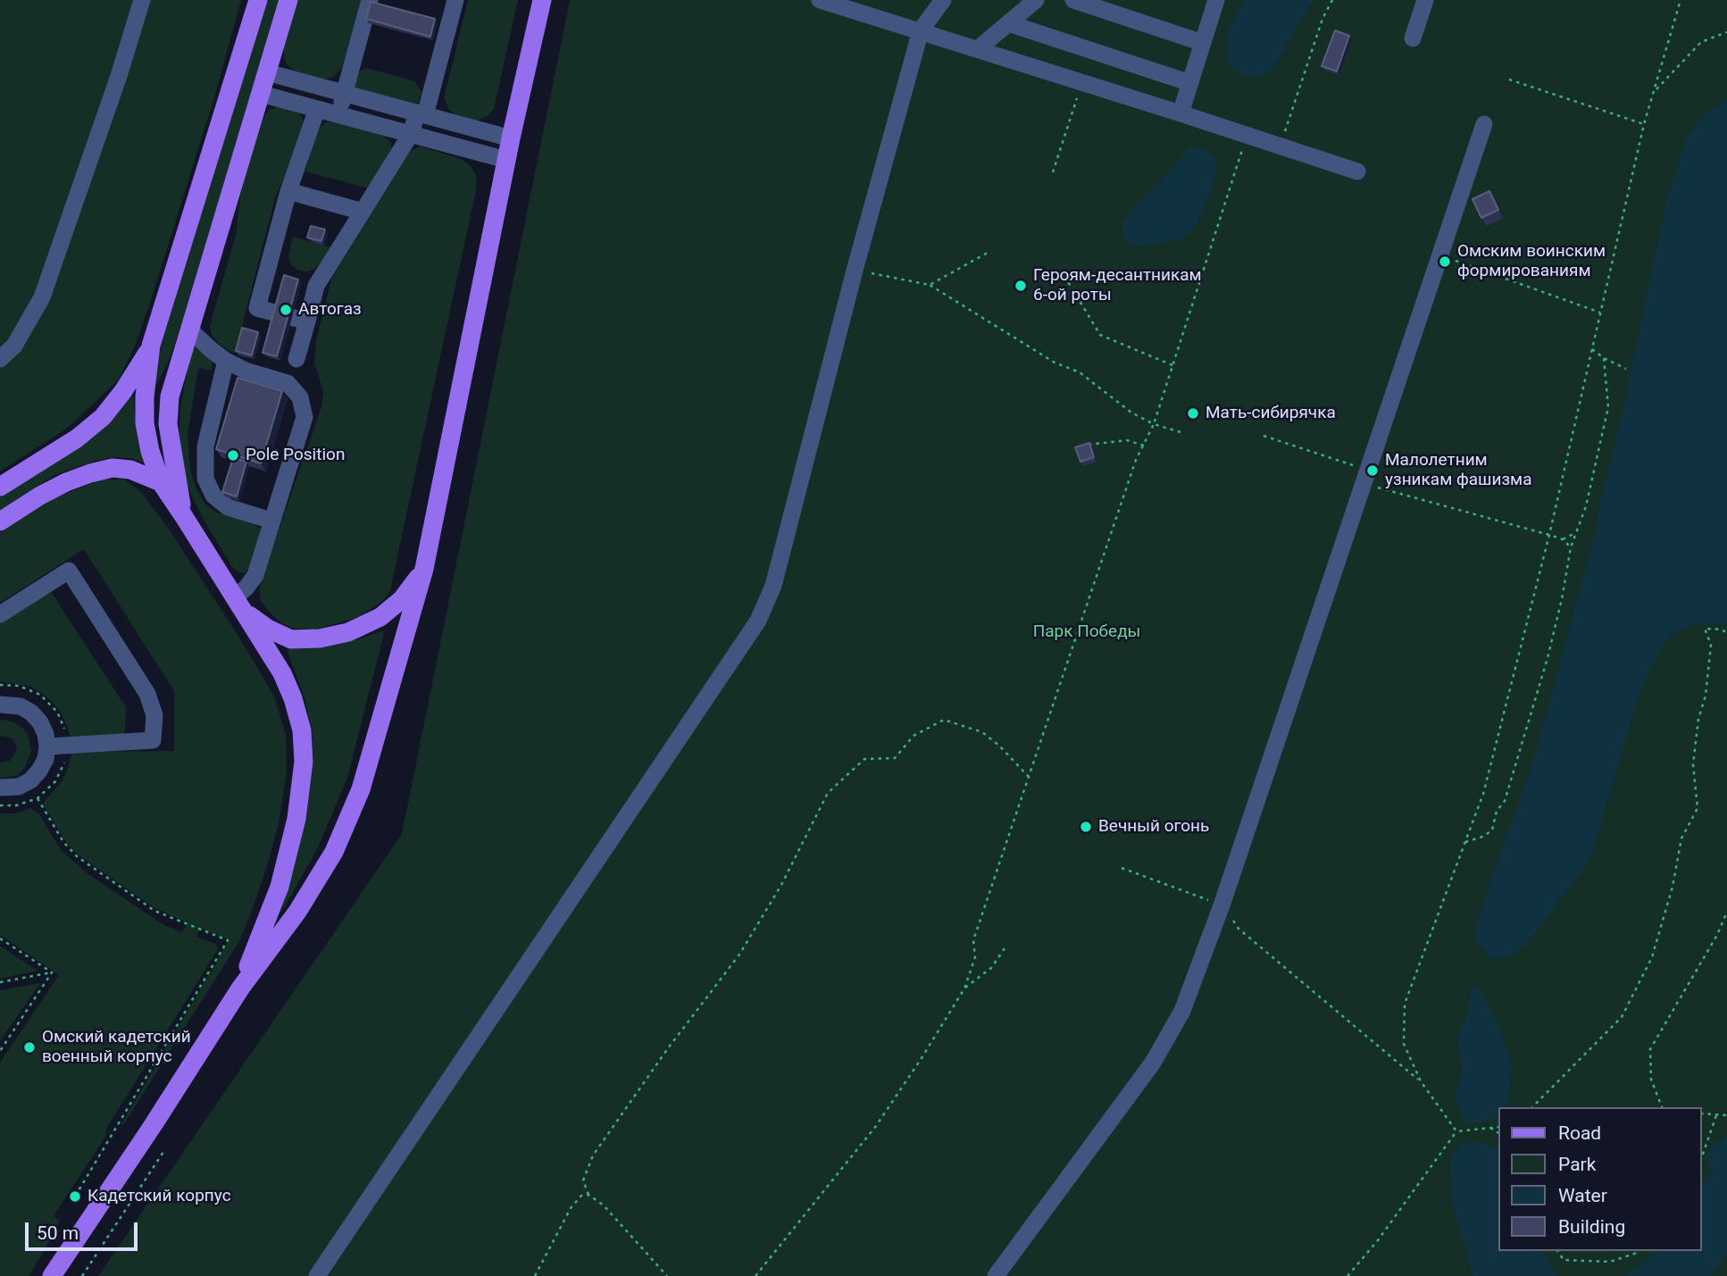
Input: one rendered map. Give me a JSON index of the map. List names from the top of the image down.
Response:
{
  "parks": ["Парк Победы"],
  "places": [
    "Омским воинским формированиям",
    "Героям-десантникам 6-ой роты",
    "Автогаз",
    "Мать-сибирячка",
    "Pole Position",
    "Малолетним узникам фашизма",
    "Вечный огонь",
    "Омский кадетский военный корпус",
    "Кадетский корпус"
  ],
  "legend": [
    "Road",
    "Park",
    "Water",
    "Building"
  ],
  "scale_bar": "50 m"
}
